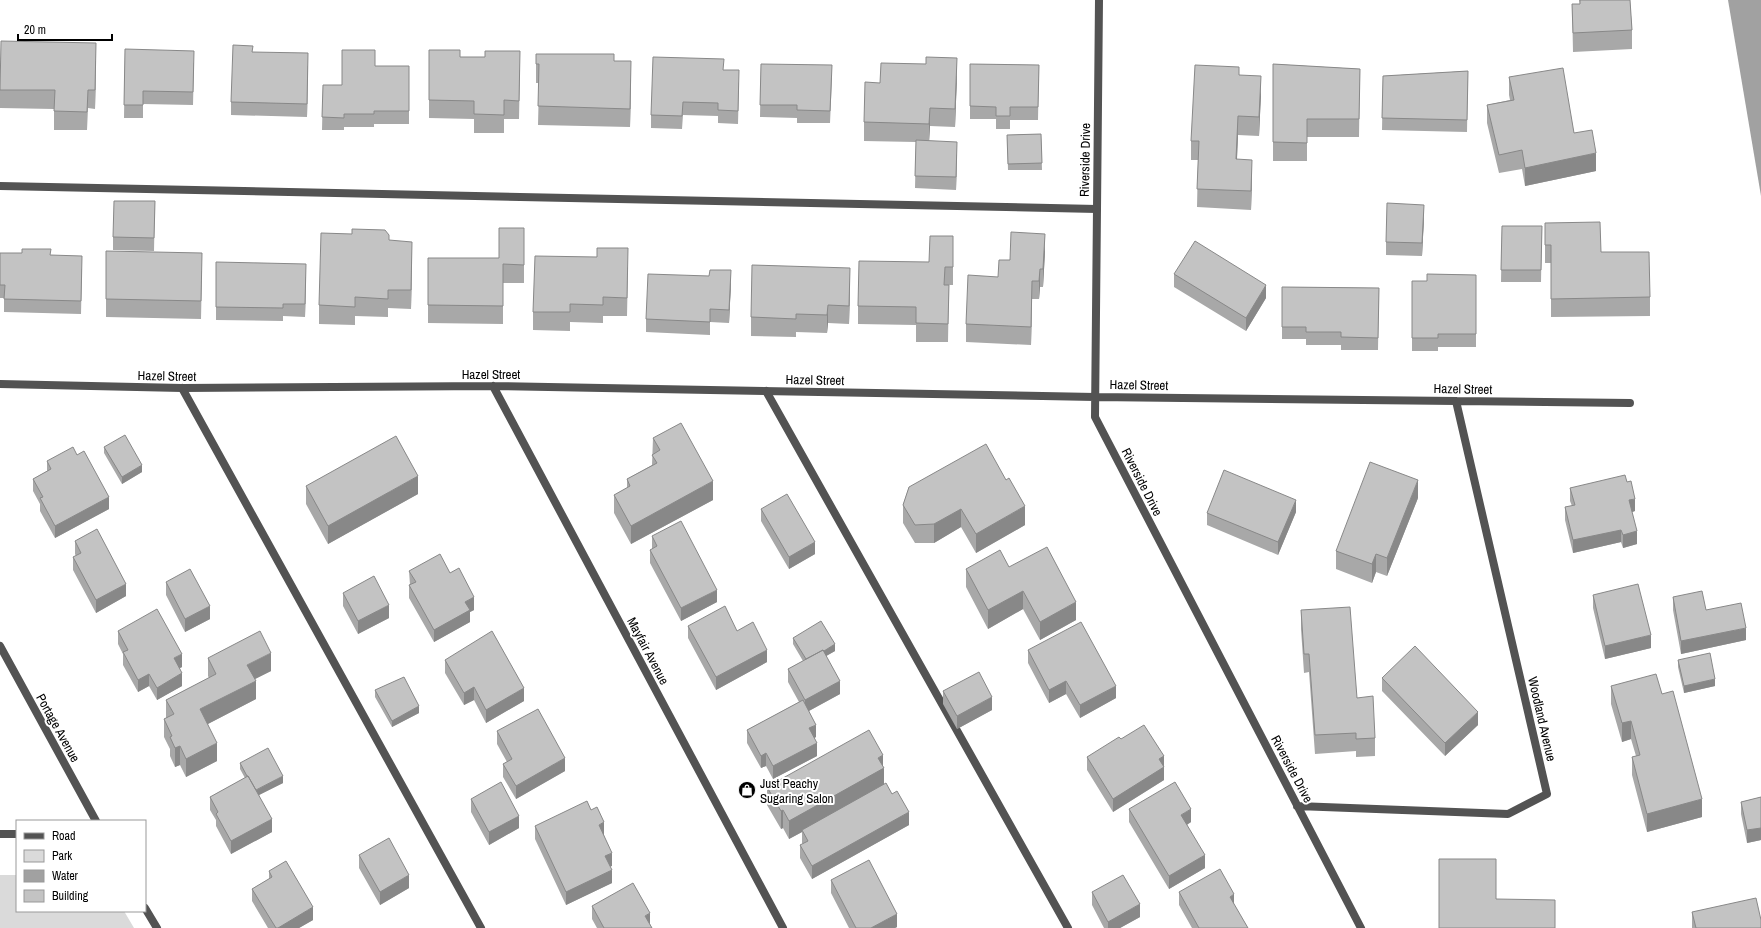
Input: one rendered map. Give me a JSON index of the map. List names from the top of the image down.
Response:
{
  "streets": {
    "street": [
      "Riverside Drive",
      "Hazel Street",
      "Mayfair Avenue",
      "Woodland Avenue",
      "Portage Avenue"
    ]
  },
  "crossings": [
    ["Riverside Drive", "Hazel Street"],
    ["Riverside Drive", "Woodland Avenue"],
    ["Hazel Street", "Mayfair Avenue"],
    ["Hazel Street", "Woodland Avenue"]
  ],
  "places": {
    "shop": ["Just Peachy Sugaring Salon"]
  },
  "legend": [
    "Road",
    "Park",
    "Water",
    "Building"
  ],
  "scale_bar": "20 m"
}
